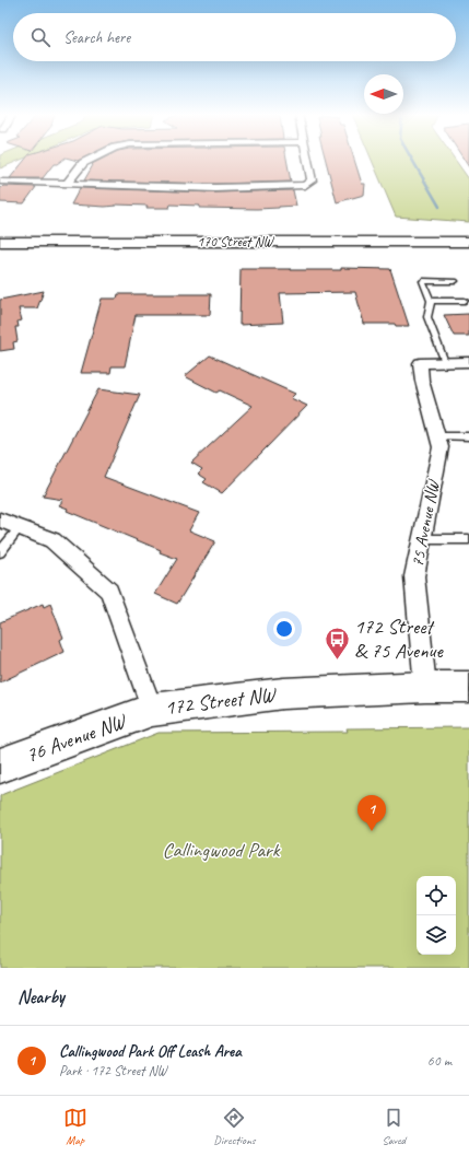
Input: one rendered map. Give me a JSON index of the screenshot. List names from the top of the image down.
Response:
{
  "streets": {
    "main road": ["170 Street NW", "172 Street NW", "76 Avenue NW"],
    "street": ["75 Avenue NW"]
  },
  "crossings": [
    ["75 Avenue NW", "172 Street NW"],
    ["172 Street NW", "76 Avenue NW"]
  ],
  "parks": ["Callingwood Park"],
  "places": {
    "bus stop": ["172 Street & 75 Avenue"]
  },
  "north": "left",
  "page": {
    "search": "Search here",
    "pins": "1",
    "heading": "Nearby",
    "list": [
      {
        "mark": "1",
        "name": "Callingwood Park Off Leash Area",
        "note": "Park · 172 Street NW",
        "value": "60 m"
      }
    ],
    "nav": ["Map", "Directions", "Saved"]
  }
}
